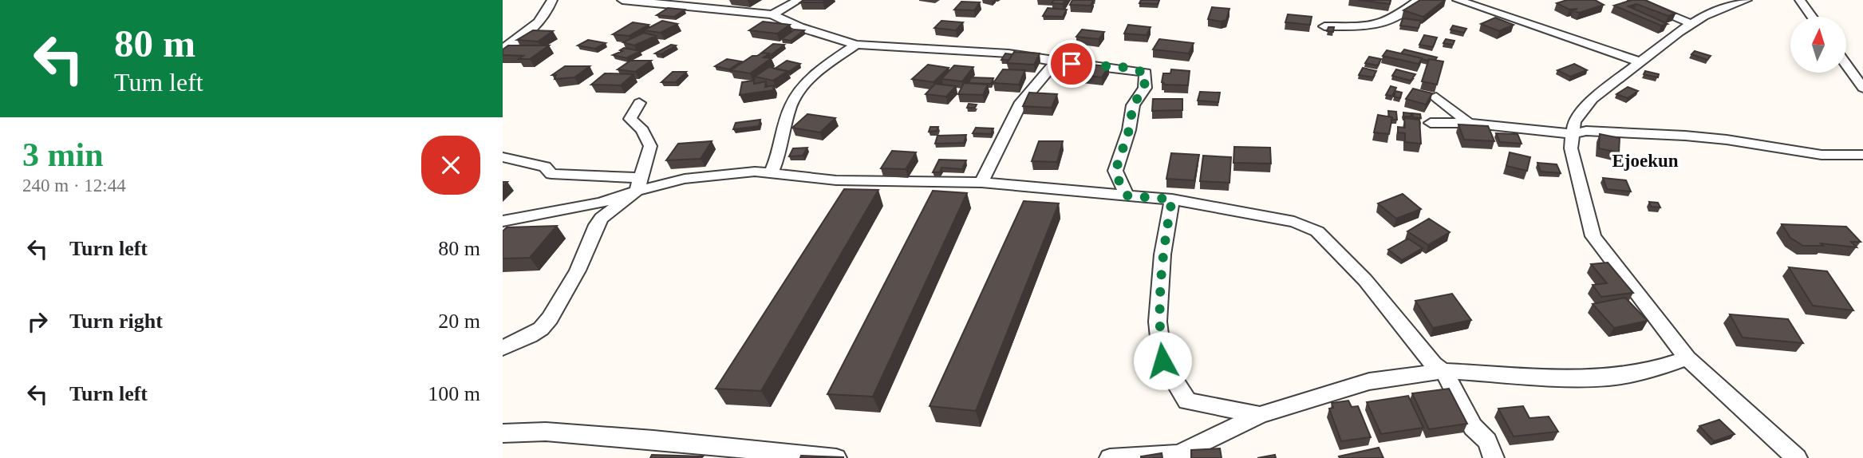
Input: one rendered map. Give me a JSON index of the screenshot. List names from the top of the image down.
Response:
{
  "districts": ["Ejoekun"],
  "north": "top",
  "page": {
    "turn": ["80 m", "Turn left"],
    "heading": ["3 min", "240 m · 12:44"],
    "list": [
      {
        "name": "Turn left",
        "value": "80 m"
      },
      {
        "name": "Turn right",
        "value": "20 m"
      },
      {
        "name": "Turn left",
        "value": "100 m"
      }
    ]
  }
}
